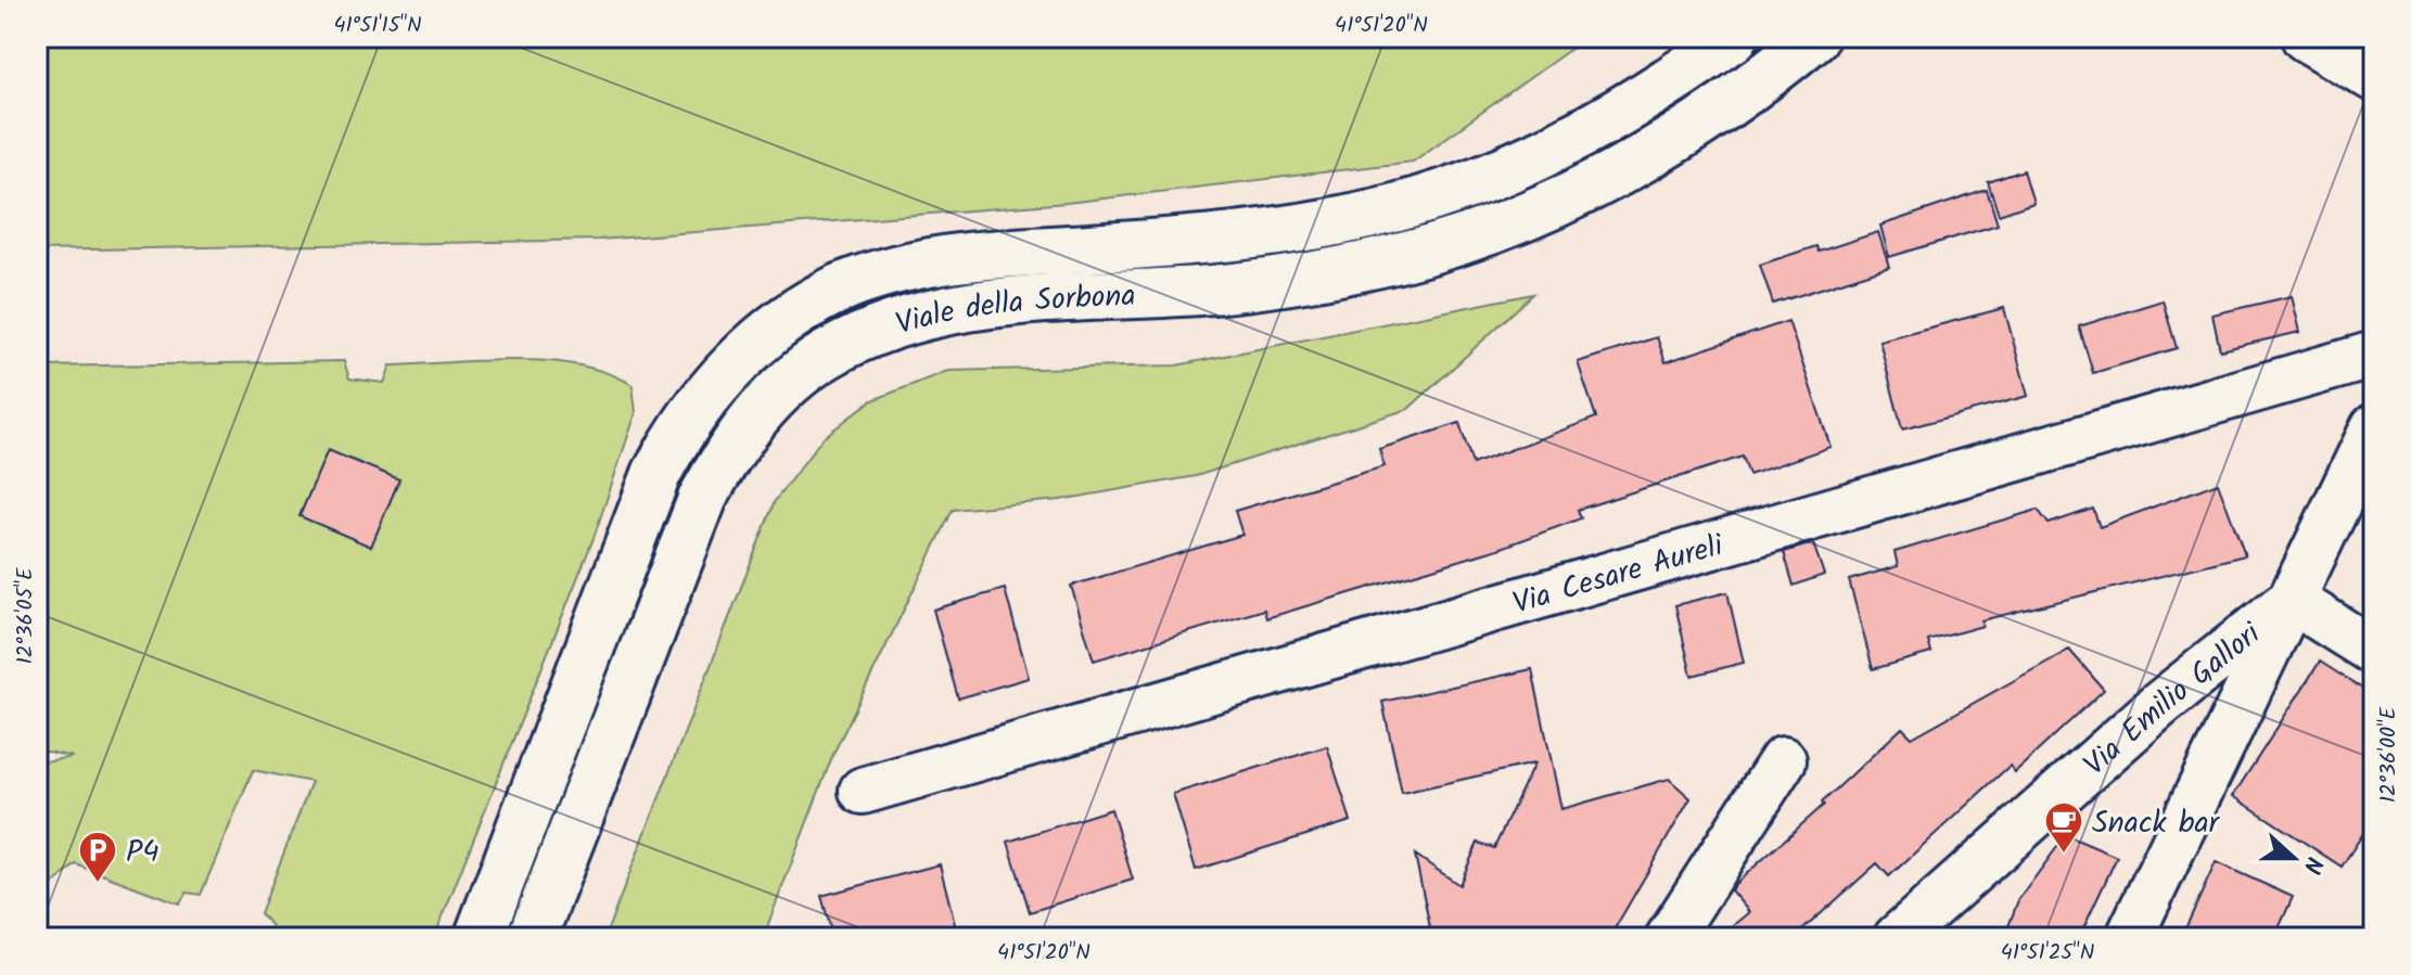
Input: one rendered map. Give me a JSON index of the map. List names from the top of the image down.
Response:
{
  "streets": {
    "main road": ["Viale della Sorbona"],
    "street": ["Via Cesare Aureli", "Via Emilio Gallori"]
  },
  "places": {
    "cafe": ["Snack bar"],
    "parking": ["P4"]
  },
  "north": "right",
  "coordinates": [
    "41°51'15\"N",
    "41°51'20\"N",
    "12°36'05\"E",
    "12°36'00\"E",
    "41°51'25\"N"
  ]
}
